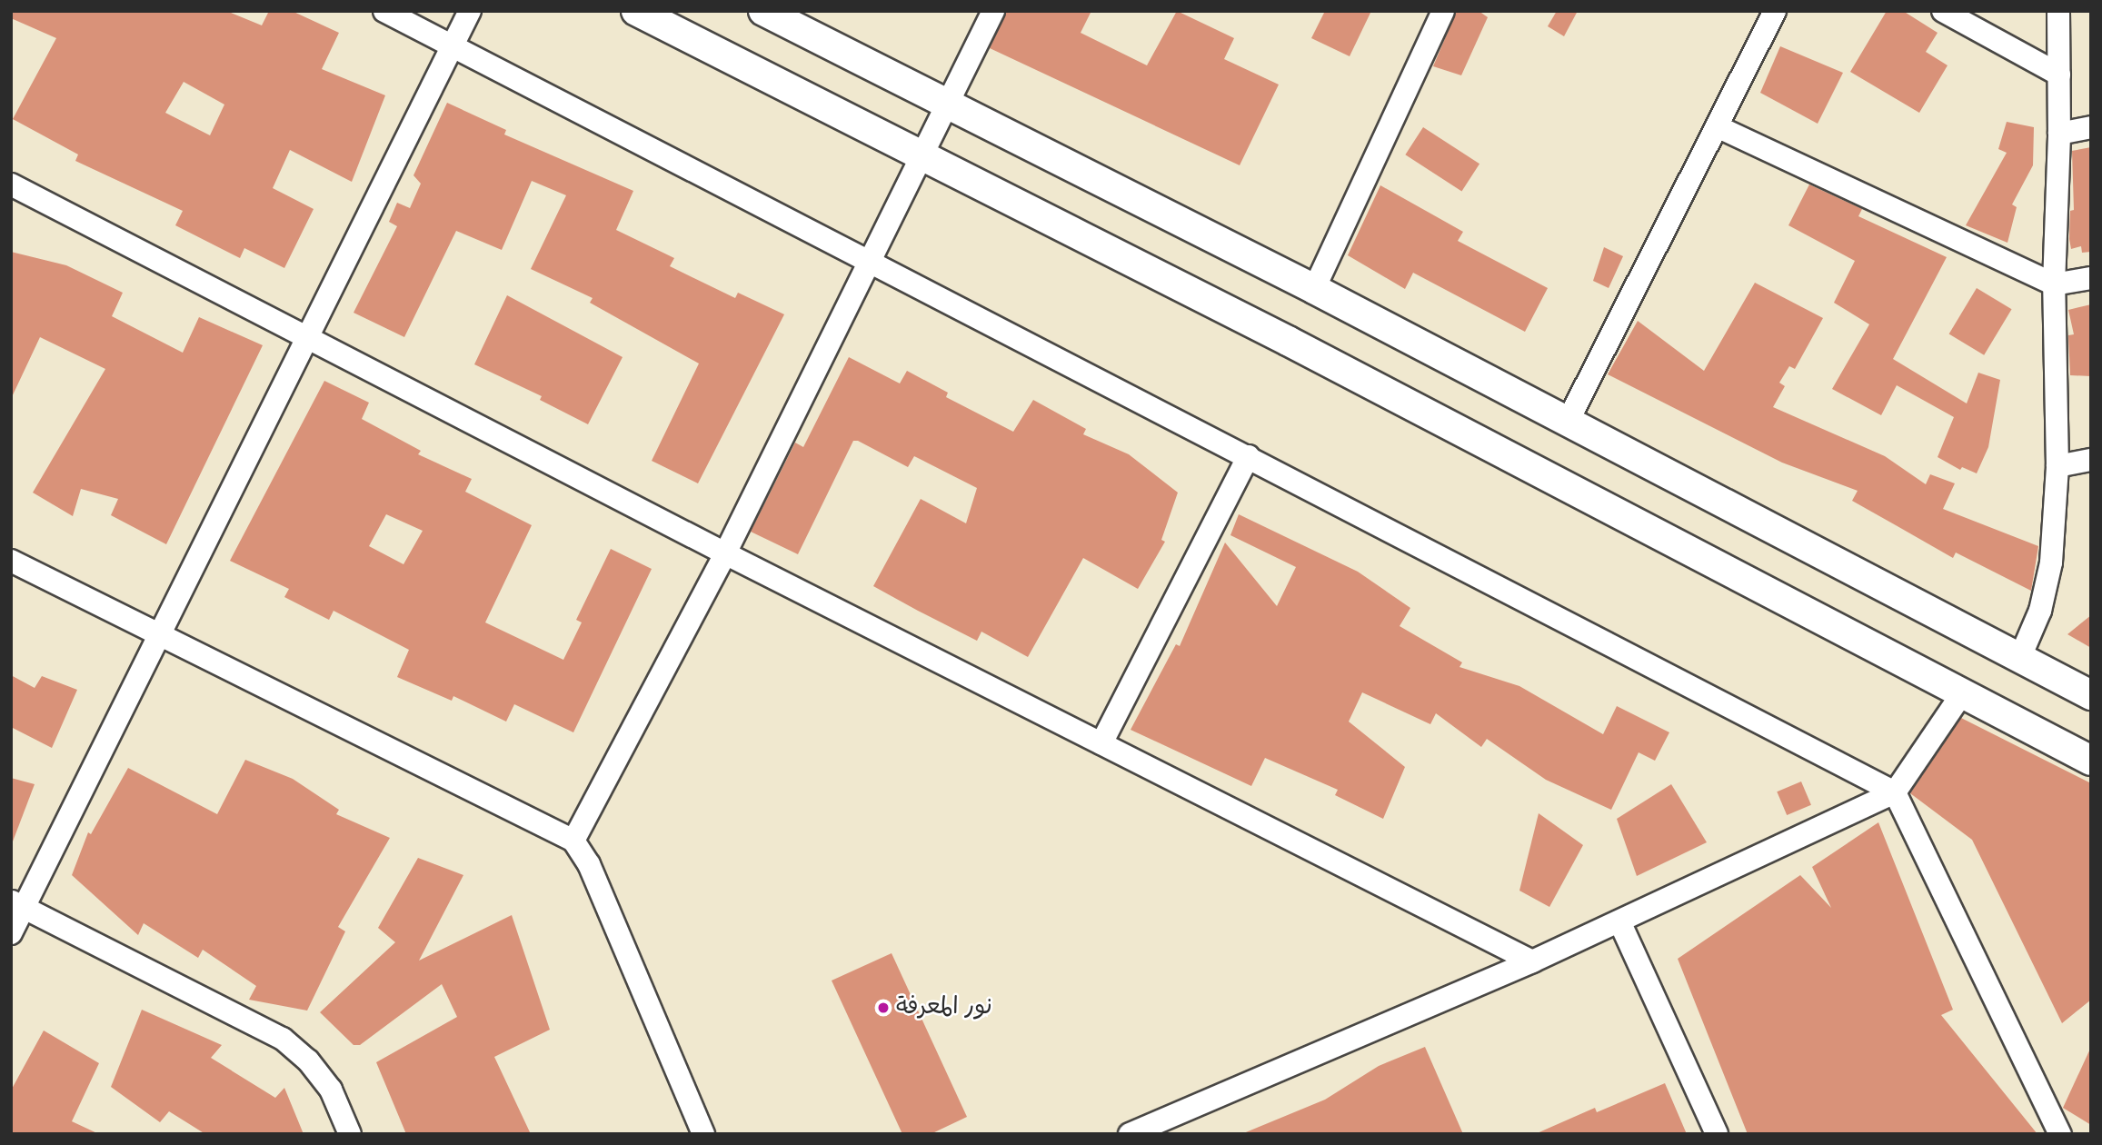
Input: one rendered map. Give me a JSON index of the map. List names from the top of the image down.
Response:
{
  "places": ["نور المعرفة"]
}
